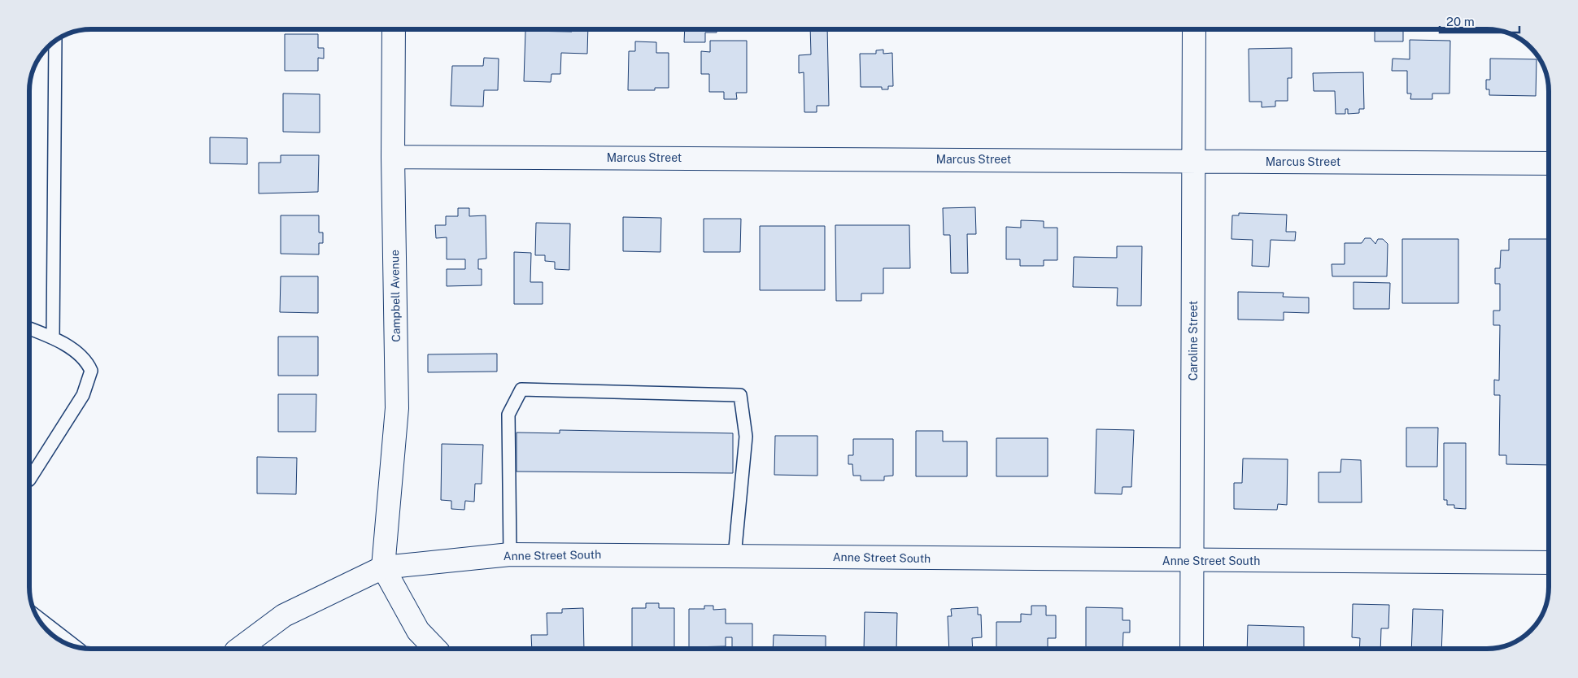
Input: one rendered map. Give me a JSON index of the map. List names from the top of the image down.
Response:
{
  "streets": {
    "street": [
      "Marcus Street",
      "Campbell Avenue",
      "Caroline Street",
      "Anne Street South"
    ]
  },
  "crossings": [
    ["Marcus Street", "Campbell Avenue"],
    ["Marcus Street", "Caroline Street"],
    ["Campbell Avenue", "Anne Street South"],
    ["Caroline Street", "Anne Street South"]
  ],
  "scale_bar": "20 m"
}
